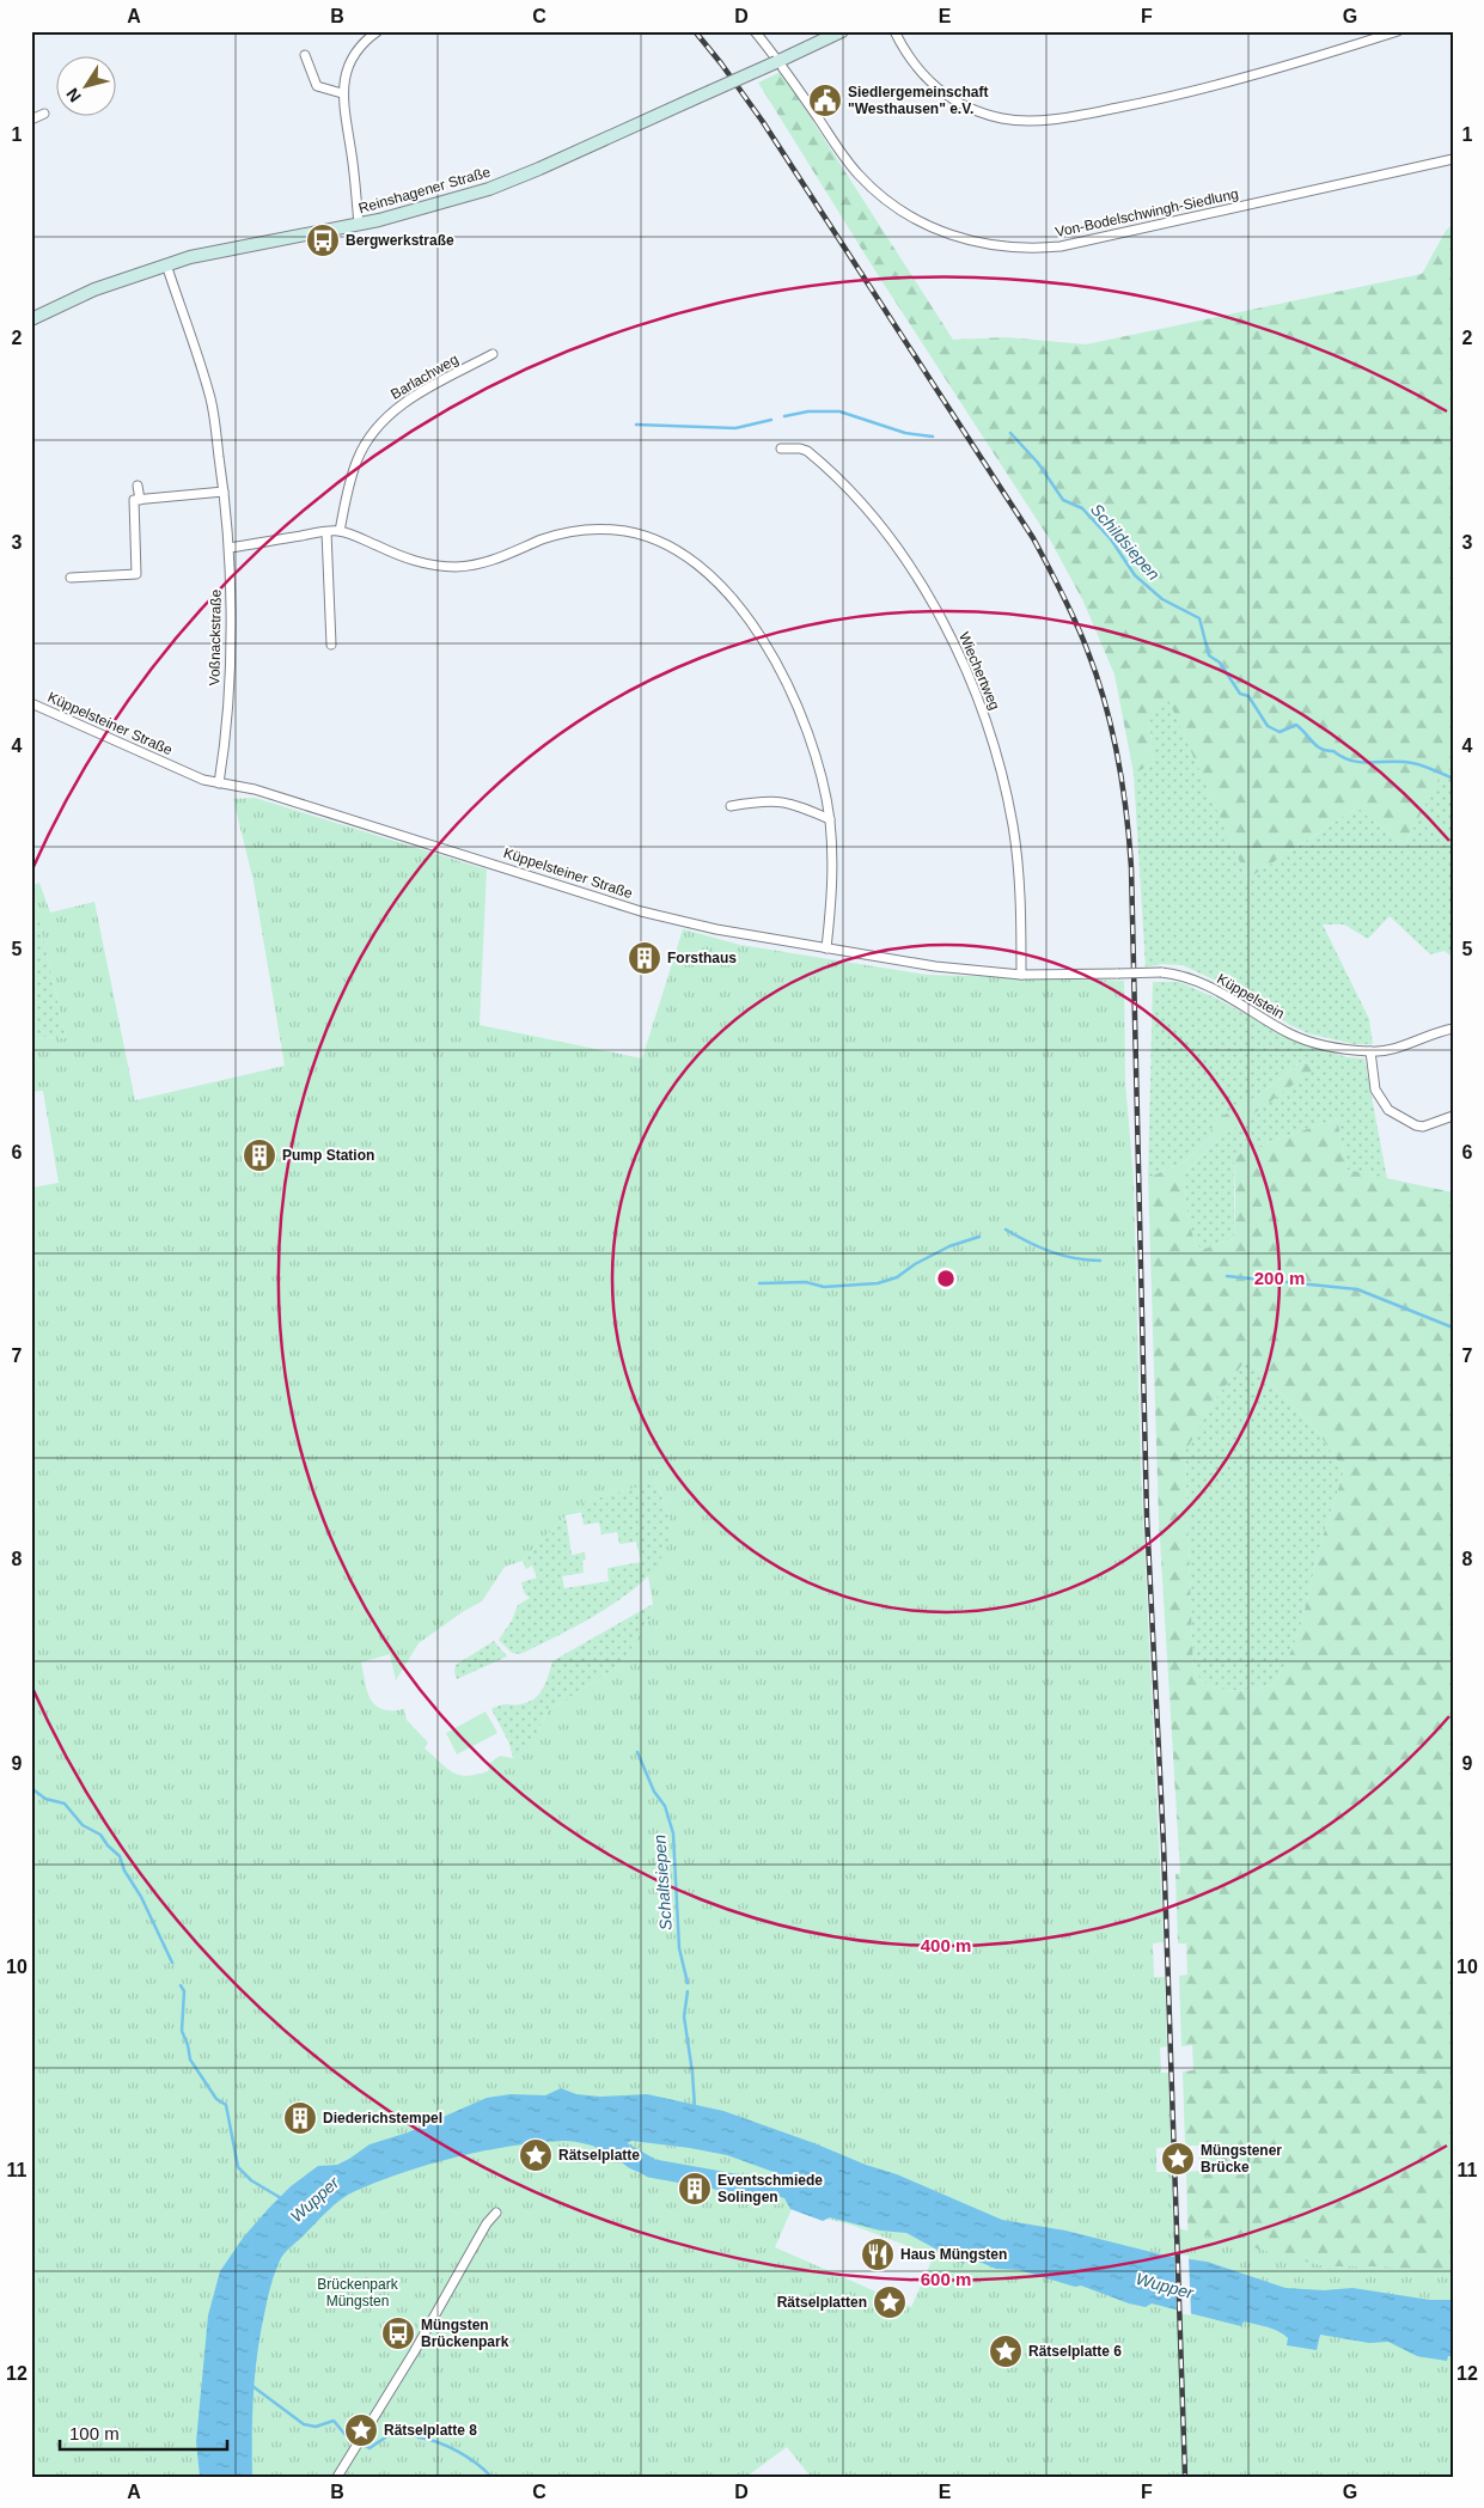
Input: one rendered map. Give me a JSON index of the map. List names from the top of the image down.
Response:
{
  "streets": {
    "main road": ["Reinshagener Straße"],
    "street": [
      "Von-Bodelschwingh-Siedlung",
      "Barlachweg",
      "Voßnackstraße",
      "Wiechertweg",
      "Küppelsteiner Straße",
      "Küppelstein"
    ]
  },
  "crossings": [
    ["Reinshagener Straße", "Von-Bodelschwingh-Siedlung"],
    ["Reinshagener Straße", "Voßnackstraße"],
    ["Voßnackstraße", "Küppelsteiner Straße"],
    ["Wiechertweg", "Küppelsteiner Straße"],
    ["Küppelsteiner Straße", "Küppelstein"]
  ],
  "water": ["Schildsiepen", "Schaltsiepen", "Wupper"],
  "parks": ["Brückenpark Müngsten"],
  "places": {
    "public building": ["Siedlergemeinschaft \"Westhausen\" e.V."],
    "bus stop": ["Bergwerkstraße", "Müngsten Brückenpark"],
    "building": [
      "Forsthaus",
      "Pump Station",
      "Diederichstempel",
      "Eventschmiede Solingen"
    ],
    "place": [
      "Rätselplatte",
      "Müngstener Brücke",
      "Rätselplatten",
      "Rätselplatte 6",
      "Rätselplatte 8"
    ],
    "restaurant": ["Haus Müngsten"]
  },
  "scale_bar": "100 m",
  "north": "bottom left",
  "grid": {
    "columns": [
      "A",
      "B",
      "C",
      "D",
      "E",
      "F",
      "G"
    ],
    "rows": [
      "1",
      "2",
      "3",
      "4",
      "5",
      "6",
      "7",
      "8",
      "9",
      "10",
      "11",
      "12"
    ]
  },
  "rings": ["200 m", "400 m", "600 m"]
}
